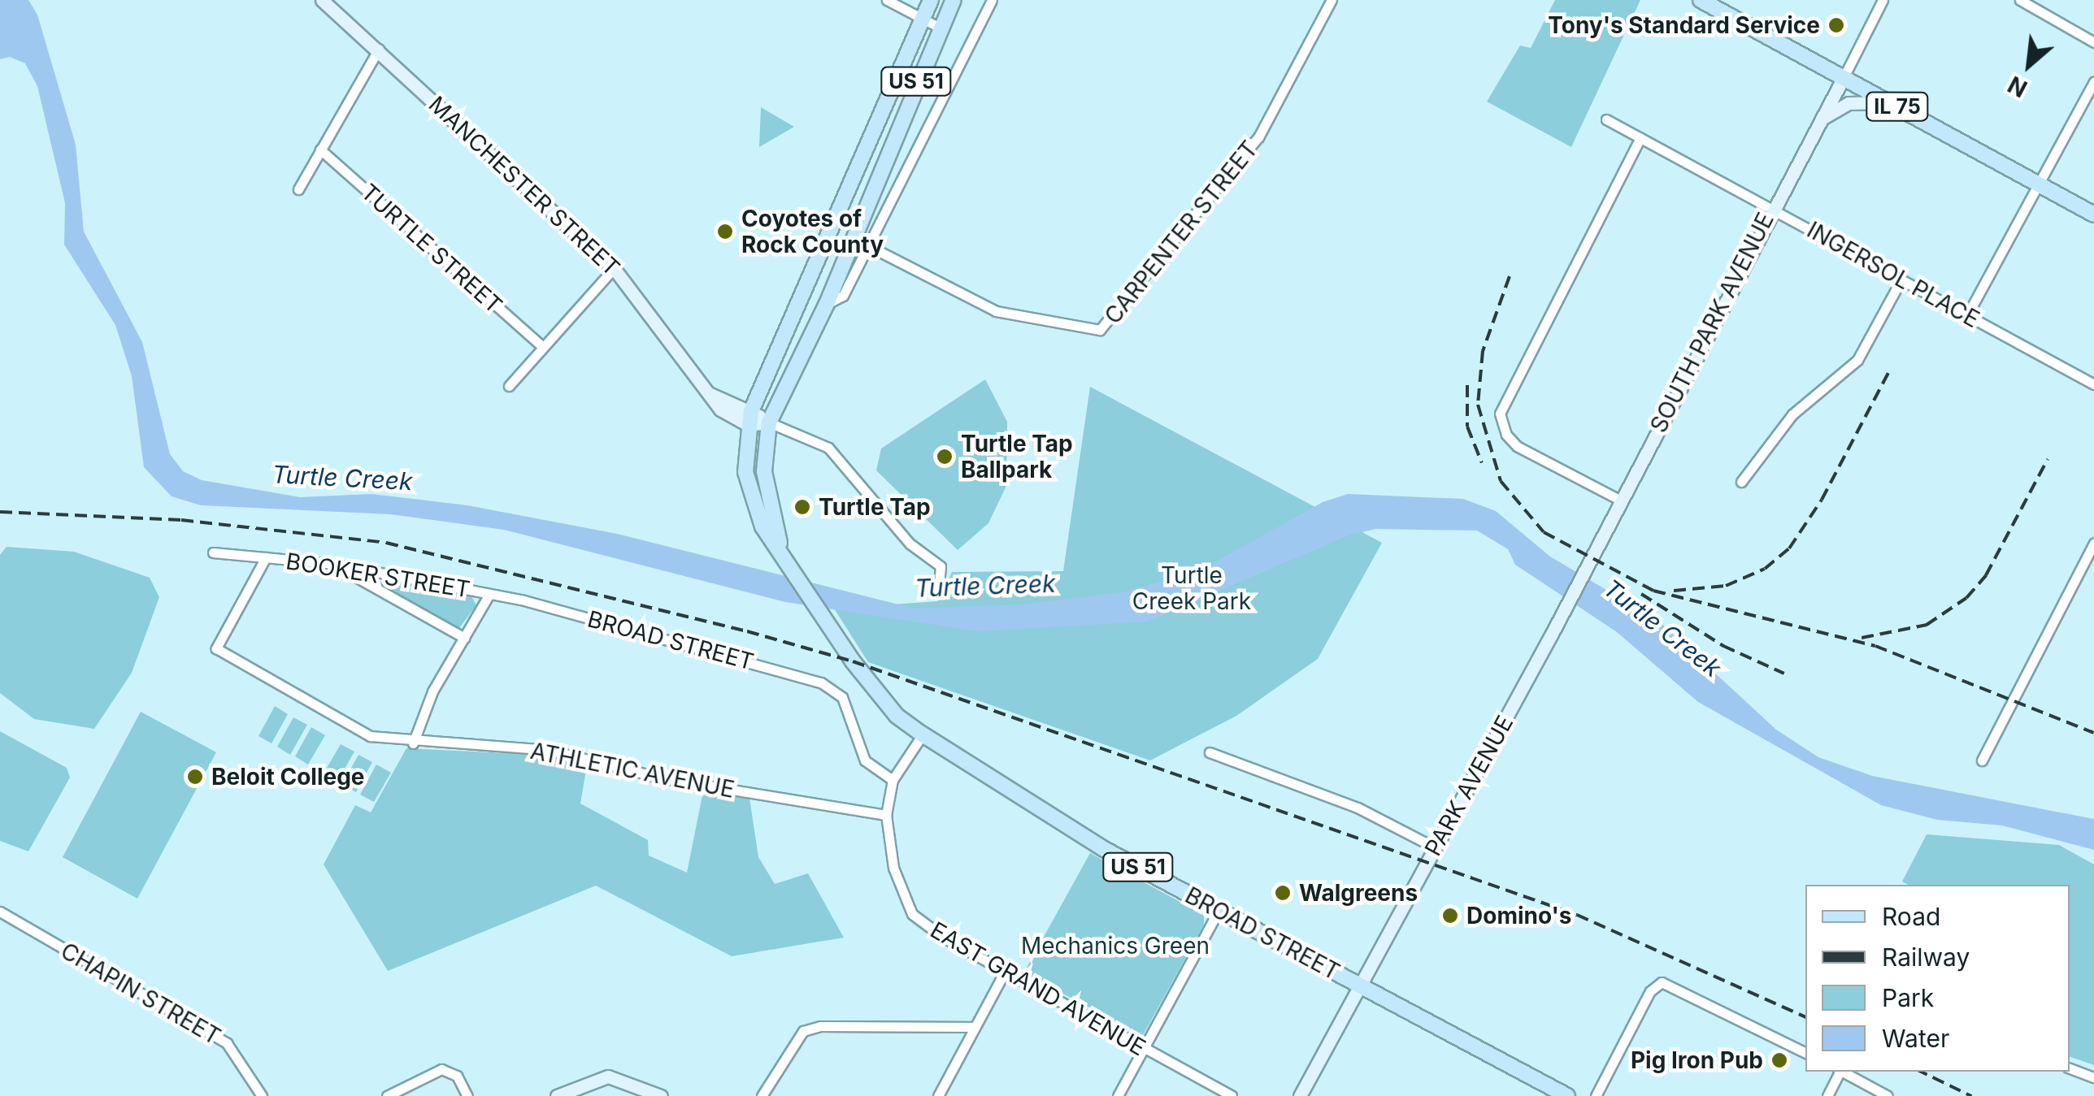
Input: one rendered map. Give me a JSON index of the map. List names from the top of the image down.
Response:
{
  "streets": {
    "main road": ["US 51", "IL 75", "BROAD STREET"],
    "street": [
      "MANCHESTER STREET",
      "CARPENTER STREET",
      "TURTLE STREET",
      "INGERSOL PLACE",
      "SOUTH PARK AVENUE",
      "BOOKER STREET",
      "ATHLETIC AVENUE",
      "PARK AVENUE",
      "EAST GRAND AVENUE",
      "CHAPIN STREET"
    ]
  },
  "crossings": [
    ["US 51", "MANCHESTER STREET"],
    ["US 51", "BROAD STREET"],
    ["US 51", "EAST GRAND AVENUE"],
    ["IL 75", "SOUTH PARK AVENUE"],
    ["INGERSOL PLACE", "SOUTH PARK AVENUE"],
    ["SOUTH PARK AVENUE", "PARK AVENUE"],
    ["BOOKER STREET", "BROAD STREET"],
    ["BOOKER STREET", "ATHLETIC AVENUE"],
    ["BROAD STREET", "PARK AVENUE"],
    ["BROAD STREET", "EAST GRAND AVENUE"],
    ["ATHLETIC AVENUE", "EAST GRAND AVENUE"]
  ],
  "water": ["Turtle Creek"],
  "parks": ["Turtle Creek Park", "Mechanics Green"],
  "places": [
    "Tony's Standard Service",
    "Coyotes of Rock County",
    "Turtle Tap Ballpark",
    "Turtle Tap",
    "Beloit College",
    "Walgreens",
    "Domino's",
    "Pig Iron Pub"
  ],
  "legend": [
    "Road",
    "Railway",
    "Park",
    "Water"
  ],
  "north": "bottom left"
}
